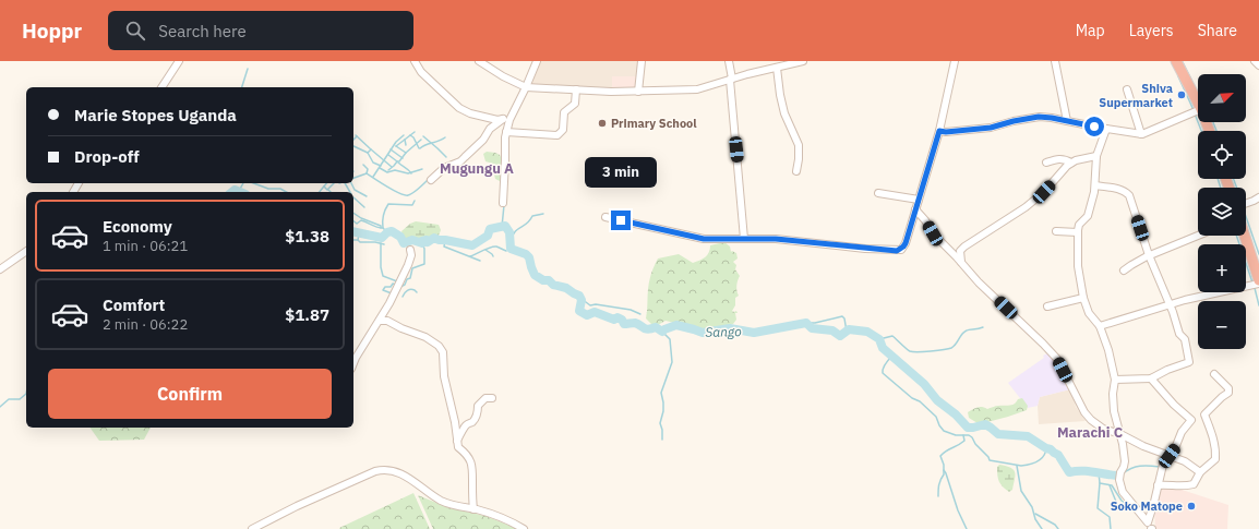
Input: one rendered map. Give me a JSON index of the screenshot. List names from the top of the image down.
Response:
{
  "districts": ["Mugungu A", "Marachi C"],
  "water": ["Sango"],
  "places": ["Shiva Supermarket", "Primary School", "Soko Matope"],
  "north": "top right",
  "page": {
    "header": "Hoppr",
    "search": "Search here",
    "nav": ["Map", "Layers", "Share"],
    "map_buttons": ["+", "−"],
    "banner": ["Marie Stopes Uganda", "Drop-off"],
    "bubble": "3 min",
    "list": [
      {
        "name": "Economy",
        "note": "1 min · 06:21",
        "value": "$1.38"
      },
      {
        "name": "Comfort",
        "note": "2 min · 06:22",
        "value": "$1.87"
      }
    ],
    "buttons": "Confirm"
  }
}
